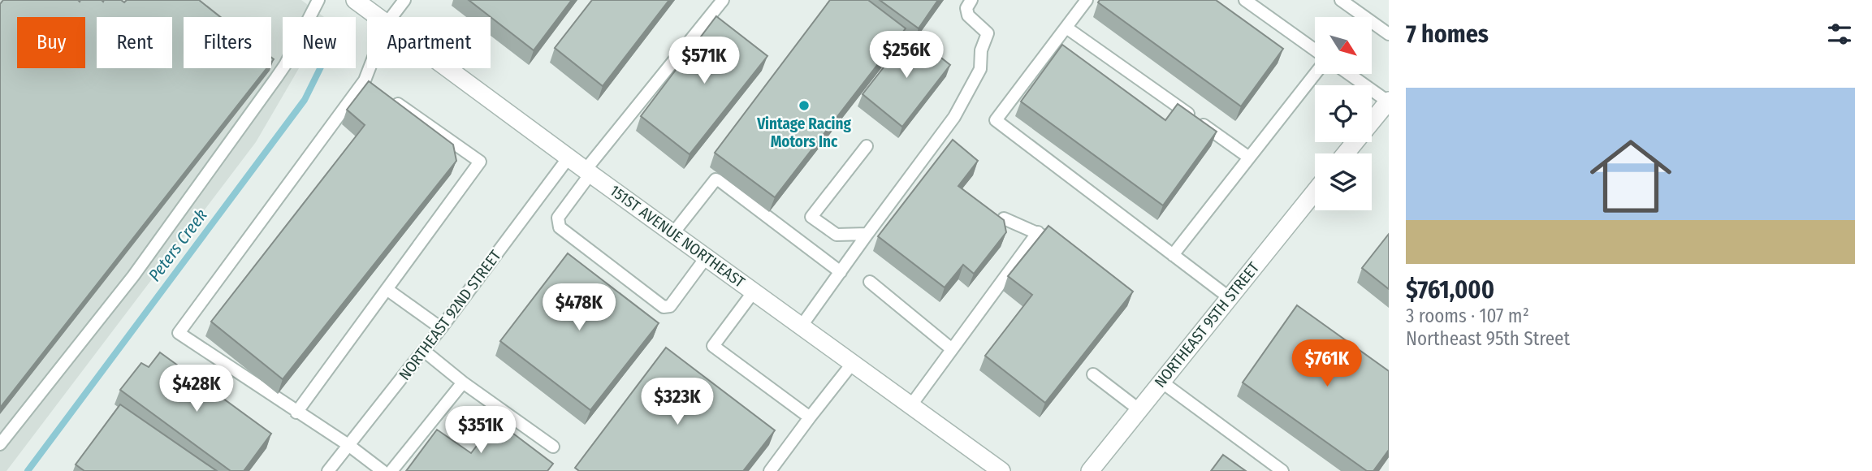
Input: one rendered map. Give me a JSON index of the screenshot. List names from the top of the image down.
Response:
{
  "streets": {
    "street": ["151ST AVENUE NORTHEAST", "NORTHEAST 95TH STREET"],
    "lane": ["NORTHEAST 92ND STREET"]
  },
  "crossings": [
    ["151ST AVENUE NORTHEAST", "NORTHEAST 92ND STREET"]
  ],
  "water": ["Peters Creek"],
  "places": ["Vintage Racing Motors Inc"],
  "north": "bottom right",
  "page": {
    "heading": "7 homes",
    "chip": [
      "Buy",
      "Rent",
      "Filters",
      "New",
      "Apartment"
    ],
    "price": [
      "$256K",
      "$571K",
      "$478K",
      "$761K",
      "$428K",
      "$323K",
      "$351K"
    ],
    "list": [
      {
        "name": "$761,000",
        "note": "3 rooms · 107 m² · Northeast 95th Street"
      }
    ]
  }
}
